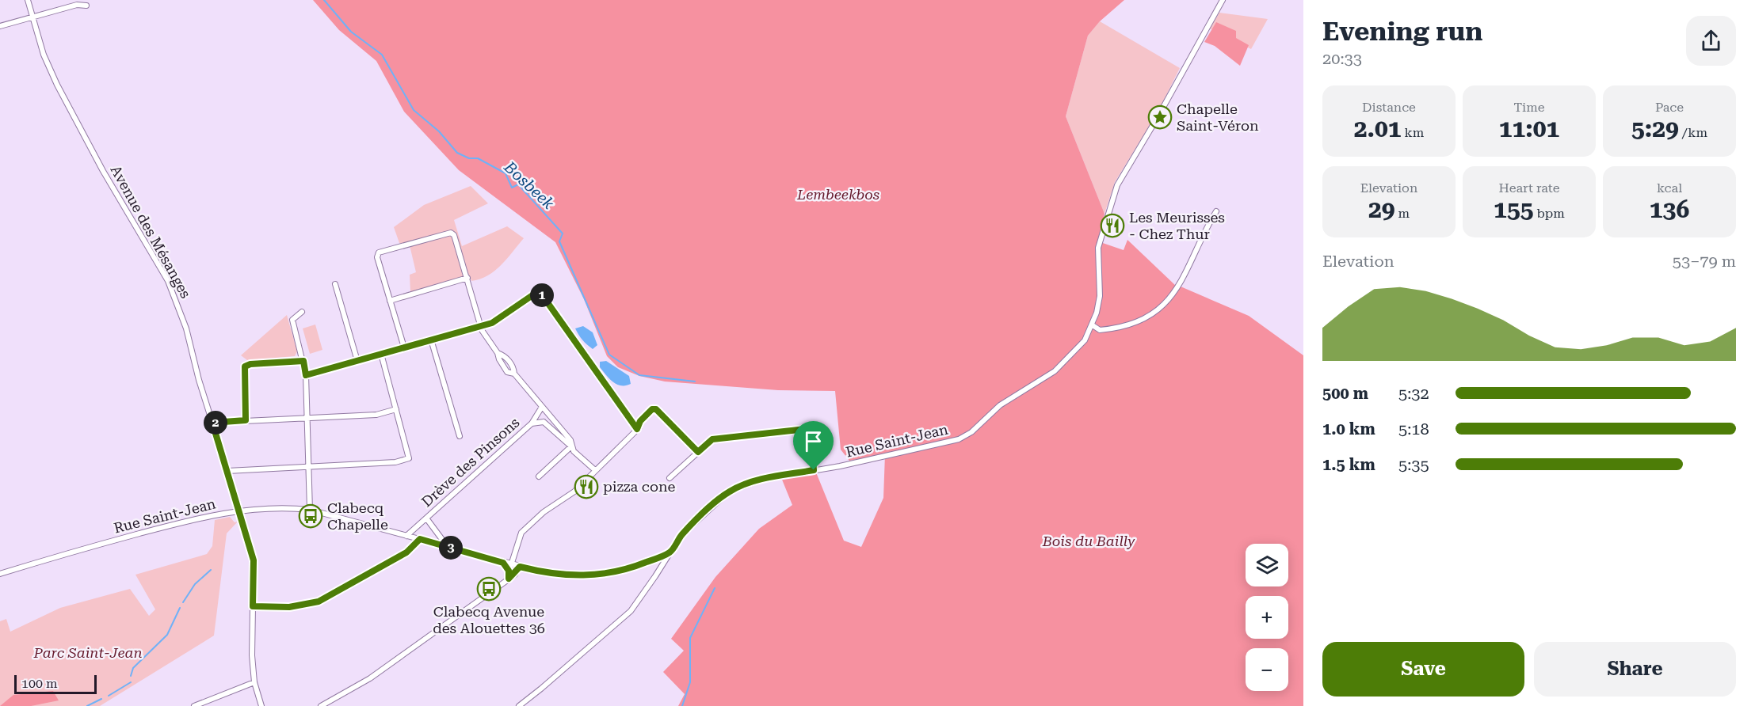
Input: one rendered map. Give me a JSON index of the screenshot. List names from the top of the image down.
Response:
{
  "streets": {
    "street": ["Avenue des Mésanges", "Rue Saint-Jean", "Drève des Pinsons"]
  },
  "crossings": [
    ["Avenue des Mésanges", "Rue Saint-Jean"],
    ["Rue Saint-Jean", "Drève des Pinsons"]
  ],
  "water": ["Bosbeek"],
  "parks": ["Lembeekbos", "Bois du Bailly", "Parc Saint-Jean"],
  "places": {
    "place": ["Chapelle Saint-Véron"],
    "restaurant": ["Les Meurisses - Chez Thur", "pizza cone"],
    "bus stop": ["Clabecq Chapelle", "Clabecq Avenue des Alouettes 36"]
  },
  "scale_bar": "100 m",
  "page": {
    "heading": ["Evening run", "20:33"],
    "stats": [
      ["Distance", "2.01 km"],
      ["Time", "11:01"],
      ["Pace", "5:29 /km"],
      ["Elevation", "29 m"],
      ["Heart rate", "155 bpm"],
      ["kcal", "136"]
    ],
    "chart": ["Elevation", "53–79 m"],
    "pins": ["1", "2", "3"],
    "list": [
      {
        "name": "500 m",
        "note": "5:32"
      },
      {
        "name": "1.0 km",
        "note": "5:18"
      },
      {
        "name": "1.5 km",
        "note": "5:35"
      }
    ],
    "map_buttons": ["+", "−"],
    "buttons": ["Save", "Share"],
    "scale": "100 m"
  }
}
